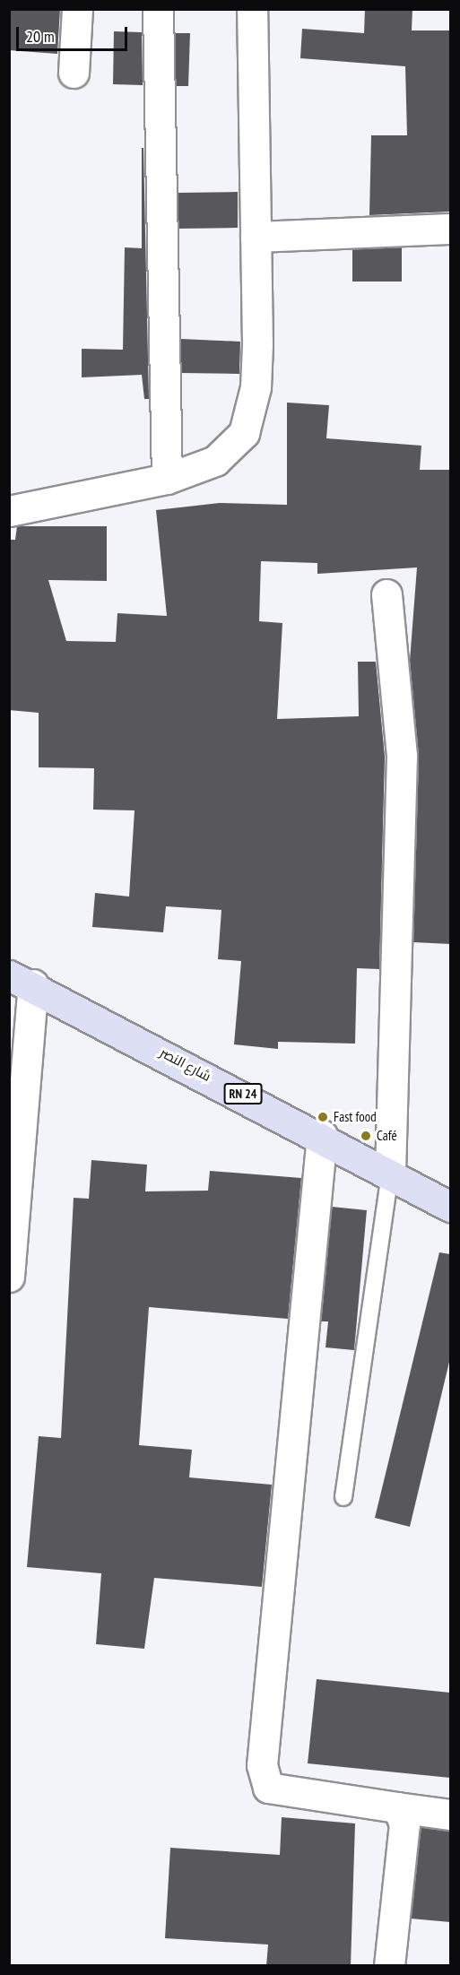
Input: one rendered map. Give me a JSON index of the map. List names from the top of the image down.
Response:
{
  "streets": {
    "main road": ["شارع النصر", "RN 24"]
  },
  "places": ["Fast food", "Café"],
  "scale_bar": "20 m"
}
